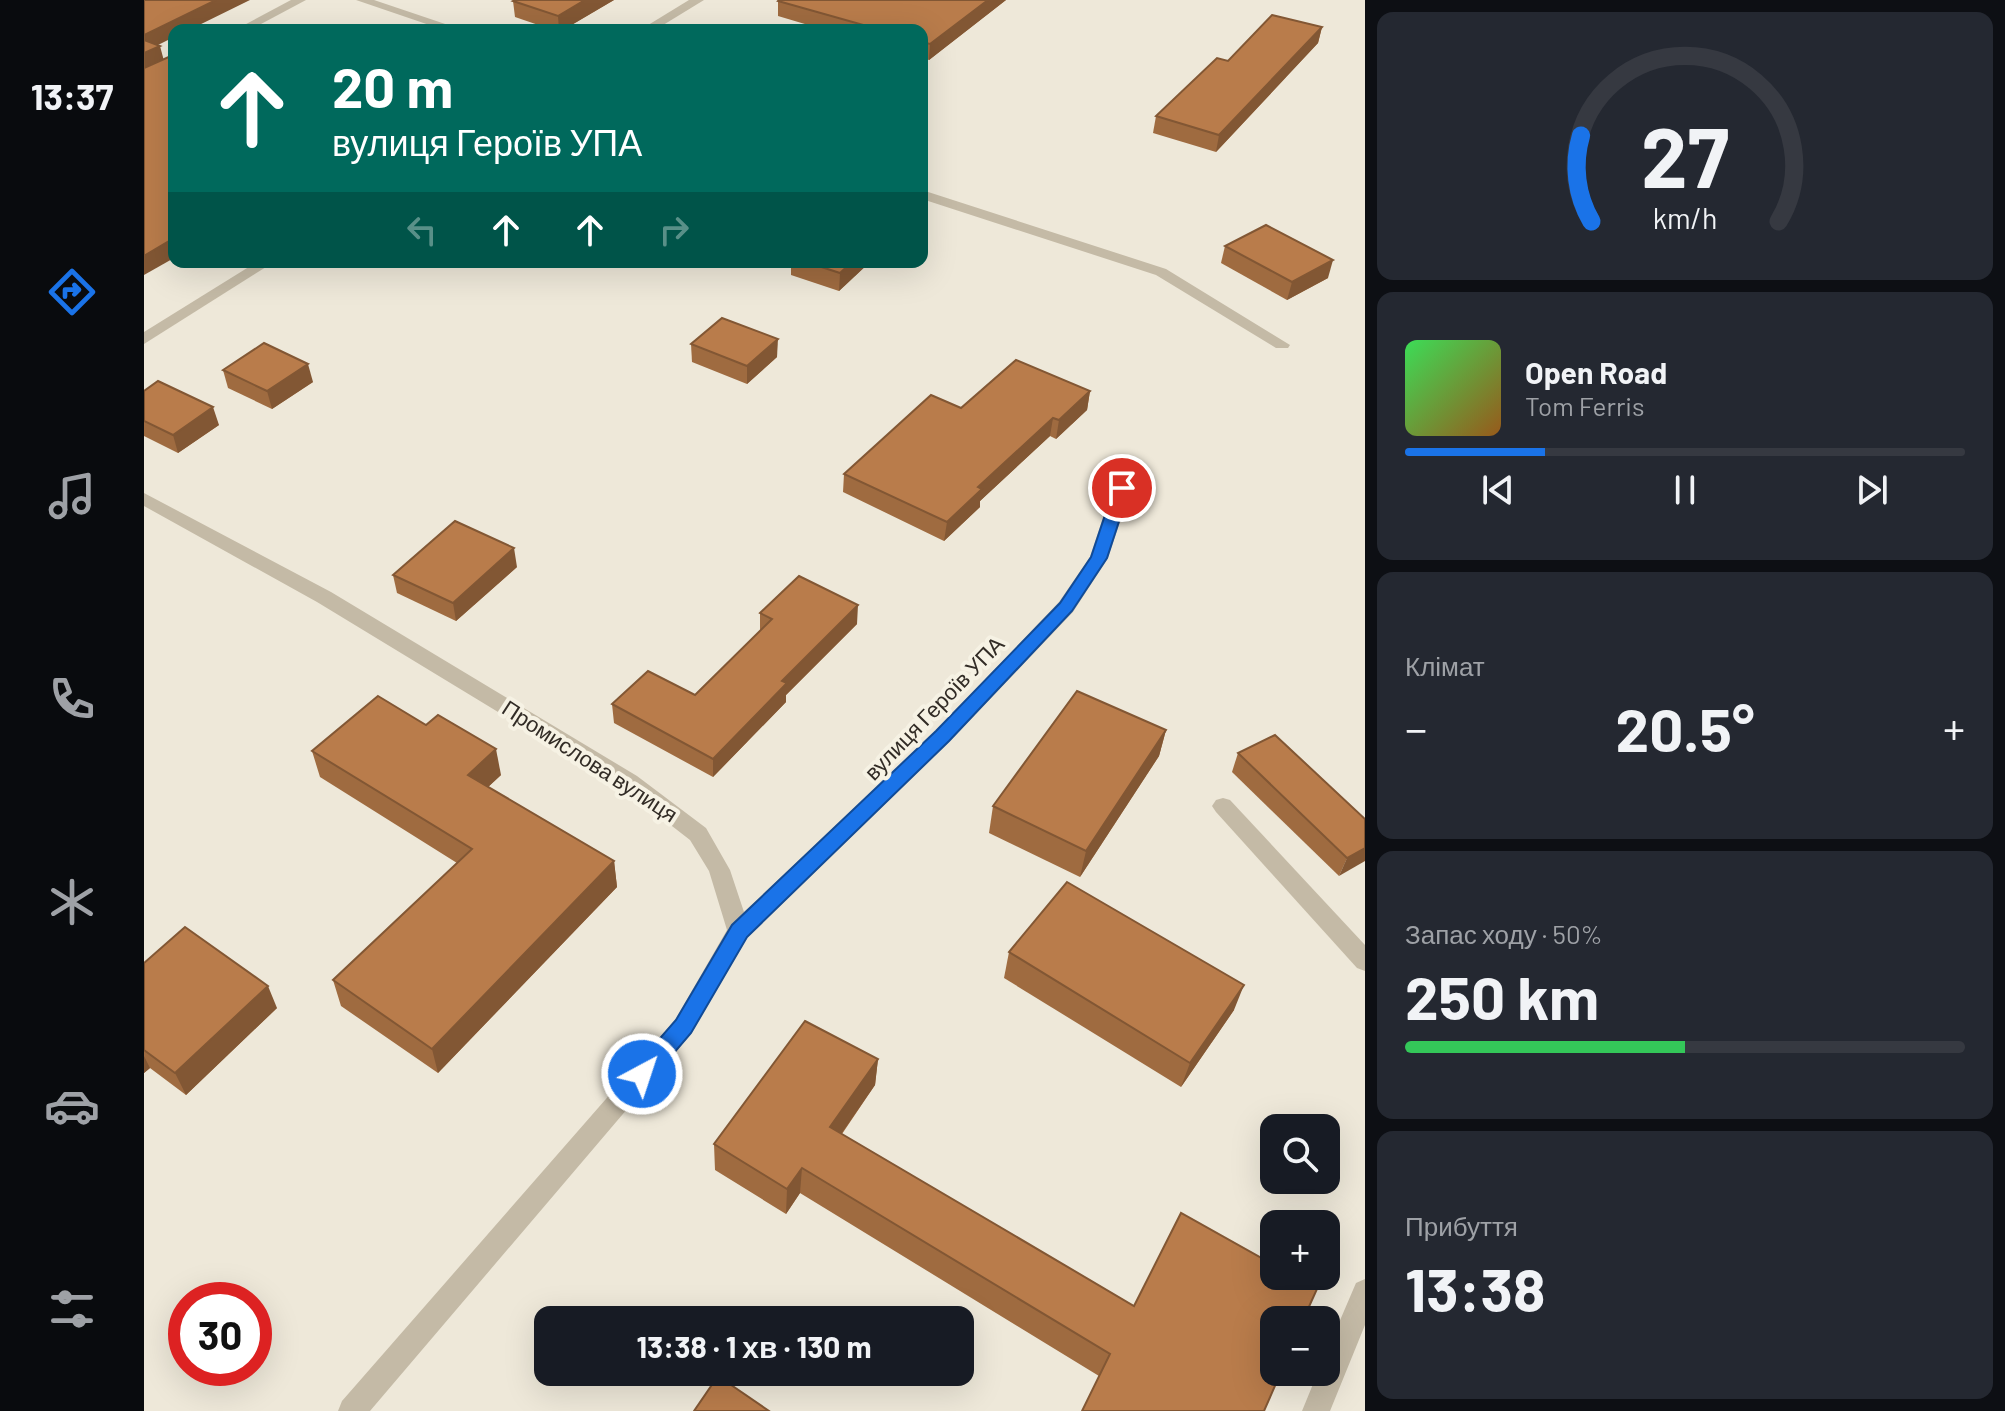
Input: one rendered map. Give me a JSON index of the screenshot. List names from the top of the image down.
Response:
{
  "streets": {
    "street": ["вулиця Героїв УПА", "Промислова вулиця"]
  },
  "crossings": [
    ["вулиця Героїв УПА", "Промислова вулиця"]
  ],
  "page": {
    "tabs": "13:37",
    "turn": ["20 m", "вулиця Героїв УПА"],
    "song": ["Open Road", "Tom Ferris"],
    "tile": [
      "Клімат",
      ["Запас ходу · 50%", "250 km"],
      ["Прибуття", "13:38"]
    ],
    "heat": ["−", "20.5°", "+"],
    "map_buttons": ["+", "−"],
    "limit": "30",
    "trip": "13:38 · 1 хв · 130 m",
    "gauge": ["27", "km/h"]
  }
}
